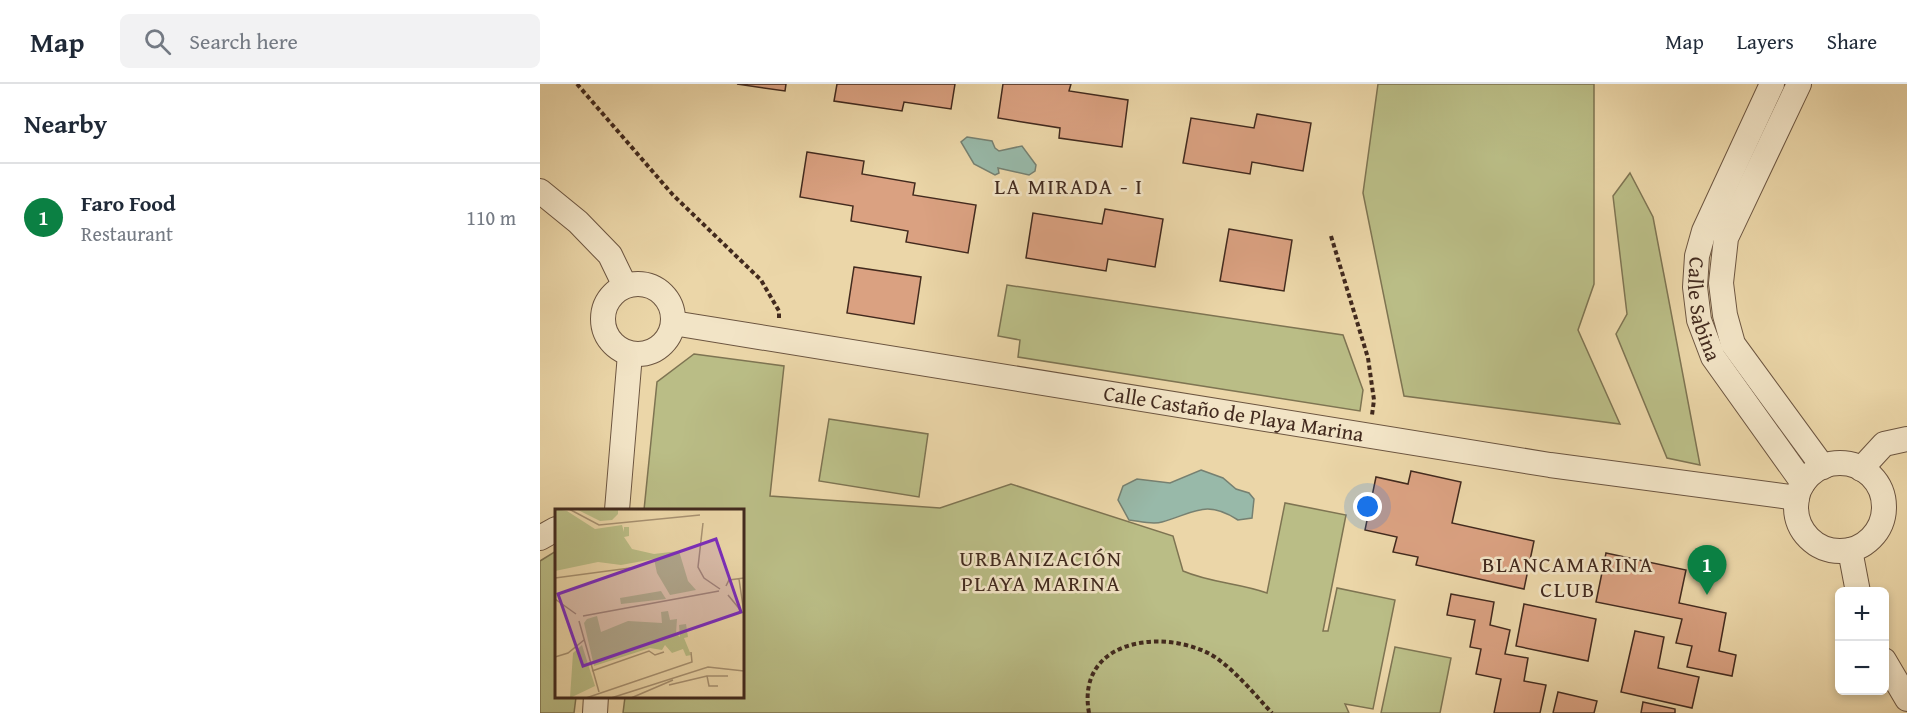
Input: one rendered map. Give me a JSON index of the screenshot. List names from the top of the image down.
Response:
{
  "streets": {
    "street": ["Calle Sabina", "Calle Castaño de Playa Marina"]
  },
  "crossings": [
    ["Calle Sabina", "Calle Castaño de Playa Marina"]
  ],
  "districts": ["LA MIRADA - I", "URBANIZACIÓN PLAYA MARINA", "BLANCAMARINA CLUB"],
  "page": {
    "header": "Map",
    "search": "Search here",
    "nav": ["Map", "Layers", "Share"],
    "heading": "Nearby",
    "list": [
      {
        "mark": "1",
        "name": "Faro Food",
        "note": "Restaurant",
        "value": "110 m"
      }
    ],
    "pins": "1",
    "map_buttons": ["+", "−"]
  }
}
